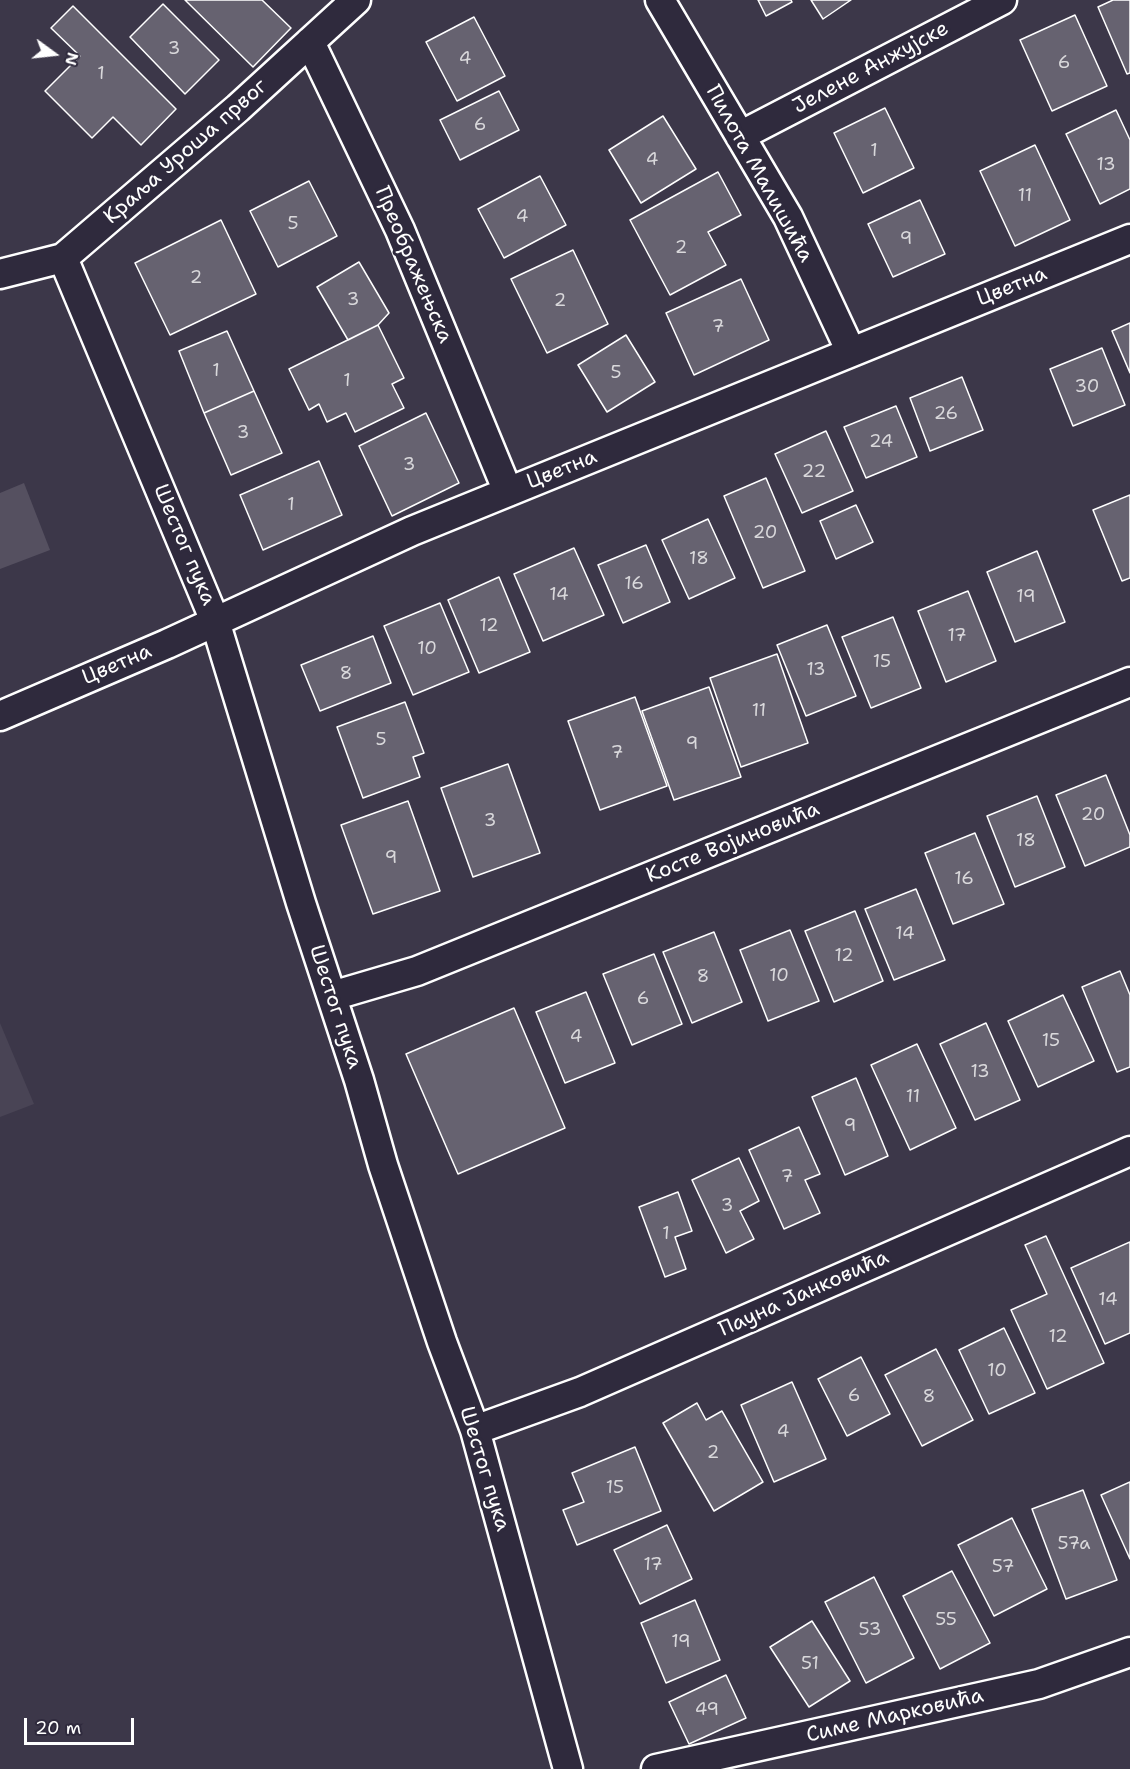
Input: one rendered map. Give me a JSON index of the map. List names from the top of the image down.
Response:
{
  "streets": {
    "street": [
      "Јелене Анжујске",
      "Краља Уроша првог",
      "Пилота Малишића",
      "Преображењска",
      "Цветна",
      "Шестог пука",
      "Косте Војиновића",
      "Пауна Јанковића",
      "Симе Марковића"
    ]
  },
  "crossings": [
    ["Јелене Анжујске", "Пилота Малишића"],
    ["Краља Уроша првог", "Преображењска"],
    ["Краља Уроша првог", "Шестог пука"],
    ["Пилота Малишића", "Цветна"],
    ["Преображењска", "Цветна"],
    ["Цветна", "Шестог пука"],
    ["Шестог пука", "Косте Војиновића"],
    ["Шестог пука", "Пауна Јанковића"]
  ],
  "house_numbers": [
    "3",
    "4",
    "6",
    "1",
    "6",
    "1",
    "4",
    "13",
    "11",
    "4",
    "5",
    "9",
    "2",
    "2",
    "3",
    "2",
    "7",
    "1",
    "5",
    "1",
    "30",
    "26",
    "3",
    "24",
    "3",
    "22",
    "1",
    "20",
    "18",
    "16",
    "14",
    "19",
    "12",
    "17",
    "10",
    "15",
    "13",
    "8",
    "11",
    "5",
    "9",
    "7",
    "20",
    "3",
    "18",
    "9",
    "16",
    "14",
    "12",
    "10",
    "8",
    "6",
    "4",
    "15",
    "13",
    "11",
    "9",
    "7",
    "3",
    "1",
    "14",
    "12",
    "10",
    "6",
    "8",
    "4",
    "2",
    "15",
    "57a",
    "17",
    "57",
    "55",
    "53",
    "19",
    "51",
    "49"
  ],
  "scale_bar": "20 m",
  "north": "right"
}
